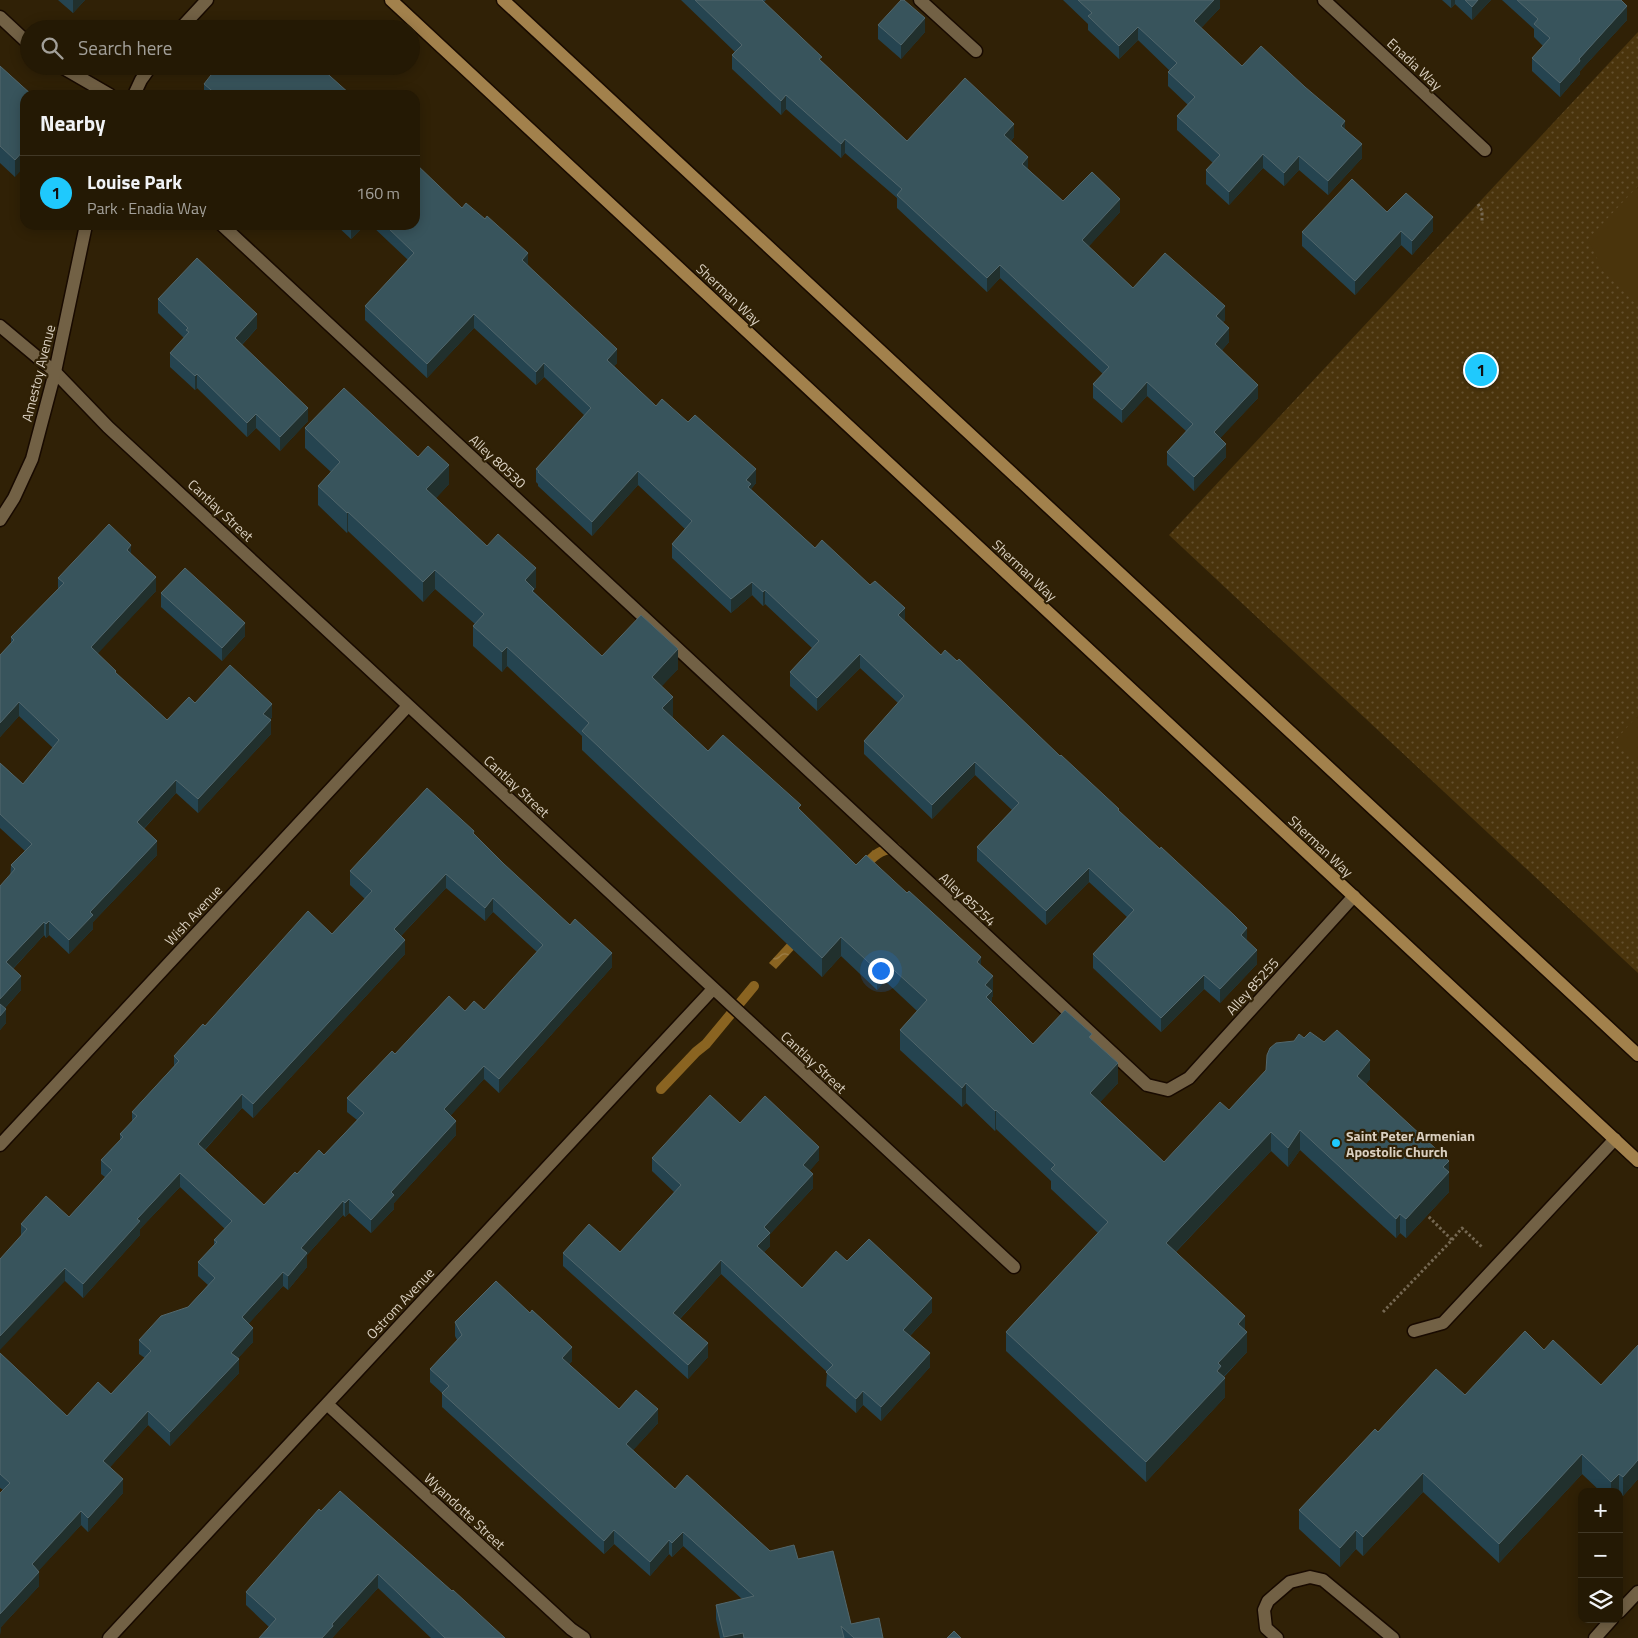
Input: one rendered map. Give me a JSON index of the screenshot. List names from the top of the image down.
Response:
{
  "streets": {
    "main road": ["Sherman Way"],
    "street": [
      "Enadia Way",
      "Amestoy Avenue",
      "Alley 80530",
      "Cantlay Street",
      "Alley 85254",
      "Wish Avenue",
      "Alley 85255",
      "Ostrom Avenue",
      "Wyandotte Street"
    ]
  },
  "crossings": [
    ["Sherman Way", "Alley 85255"],
    ["Amestoy Avenue", "Cantlay Street"],
    ["Alley 80530", "Alley 85254"],
    ["Cantlay Street", "Wish Avenue"],
    ["Cantlay Street", "Ostrom Avenue"],
    ["Alley 85254", "Alley 85255"],
    ["Ostrom Avenue", "Wyandotte Street"]
  ],
  "places": ["Saint Peter Armenian Apostolic Church"],
  "page": {
    "search": "Search here",
    "heading": "Nearby",
    "list": [
      {
        "mark": "1",
        "name": "Louise Park",
        "note": "Park · Enadia Way",
        "value": "160 m"
      }
    ],
    "pins": "1",
    "map_buttons": ["+", "−"]
  }
}
